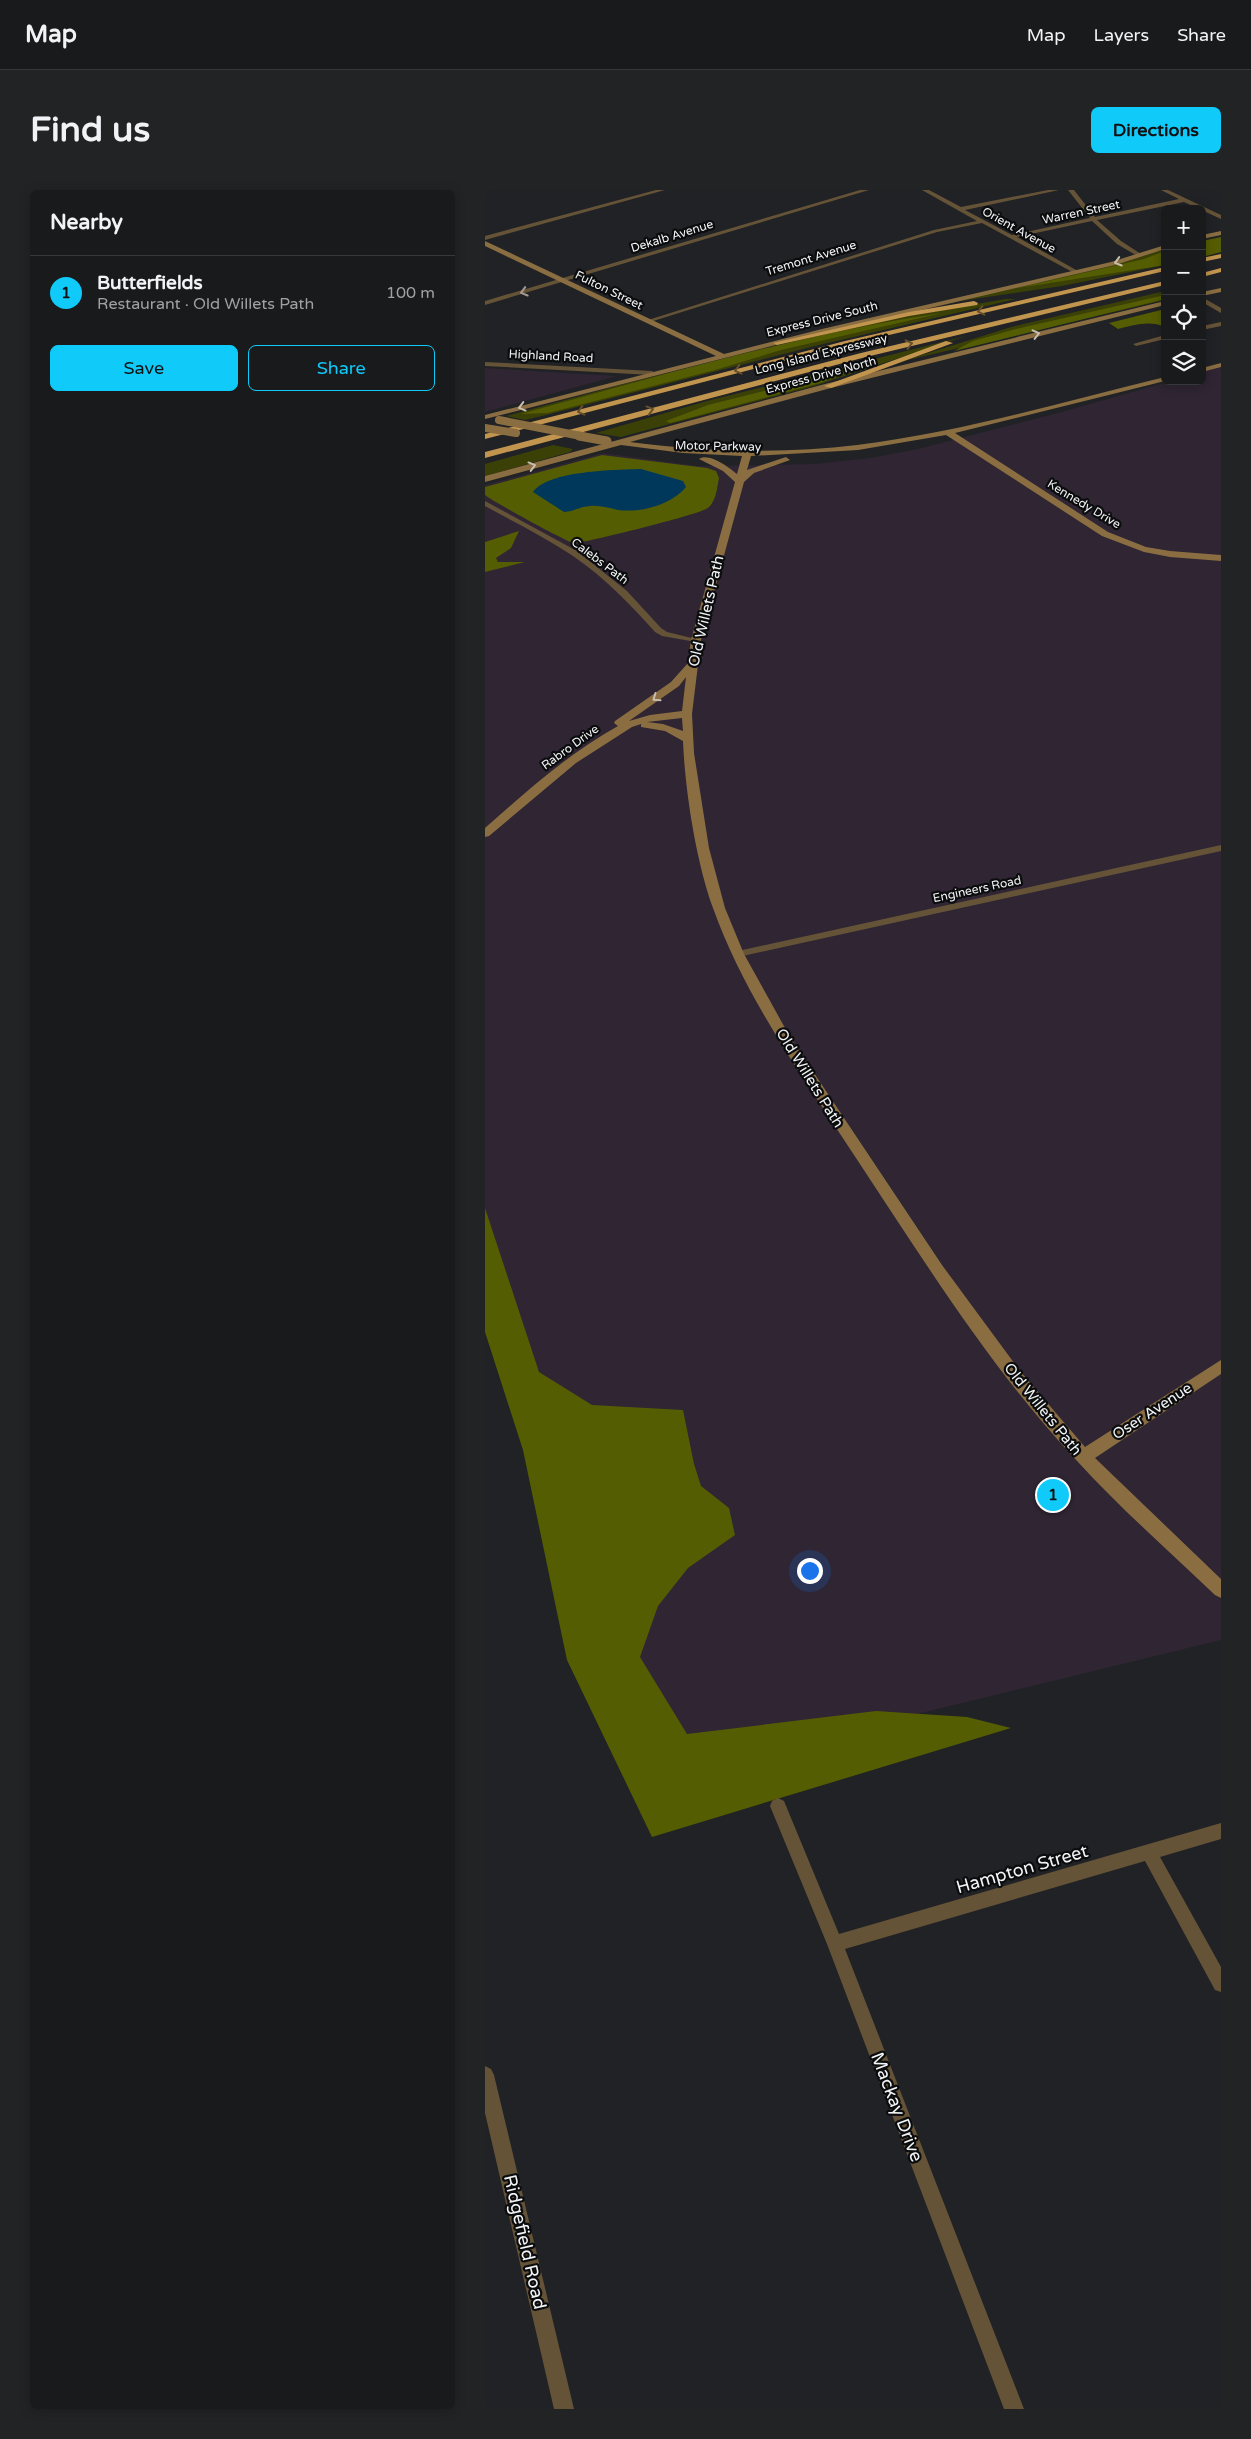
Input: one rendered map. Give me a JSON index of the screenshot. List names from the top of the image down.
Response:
{
  "streets": {
    "highway": ["Long Island Expressway"],
    "main road": [
      "Fulton Street",
      "Express Drive South",
      "Express Drive North",
      "Motor Parkway",
      "Kennedy Drive",
      "Old Willets Path",
      "Rabro Drive",
      "Oser Avenue"
    ],
    "street": [
      "Warren Street",
      "Orient Avenue",
      "Dekalb Avenue",
      "Tremont Avenue",
      "Highland Road",
      "Calebs Path",
      "Engineers Road",
      "Hampton Street",
      "Mackay Drive",
      "Ridgefield Road"
    ]
  },
  "crossings": [
    ["Warren Street", "Orient Avenue"],
    ["Orient Avenue", "Tremont Avenue"],
    ["Orient Avenue", "Express Drive South"],
    ["Dekalb Avenue", "Fulton Street"],
    ["Tremont Avenue", "Fulton Street"],
    ["Fulton Street", "Express Drive South"],
    ["Express Drive South", "Highland Road"],
    ["Express Drive South", "Motor Parkway"],
    ["Express Drive North", "Motor Parkway"],
    ["Motor Parkway", "Kennedy Drive"],
    ["Motor Parkway", "Old Willets Path"],
    ["Calebs Path", "Old Willets Path"],
    ["Old Willets Path", "Rabro Drive"],
    ["Old Willets Path", "Engineers Road"],
    ["Old Willets Path", "Oser Avenue"],
    ["Hampton Street", "Mackay Drive"]
  ],
  "one_way": ["Express Drive North"],
  "page": {
    "header": "Map",
    "nav": ["Map", "Layers", "Share"],
    "buttons": [
      "Directions",
      ["Save", "Share"]
    ],
    "title": "Find us",
    "heading": "Nearby",
    "map_buttons": ["+", "−"],
    "list": [
      {
        "mark": "1",
        "name": "Butterfields",
        "note": "Restaurant · Old Willets Path",
        "value": "100 m"
      }
    ],
    "pins": "1"
  }
}
